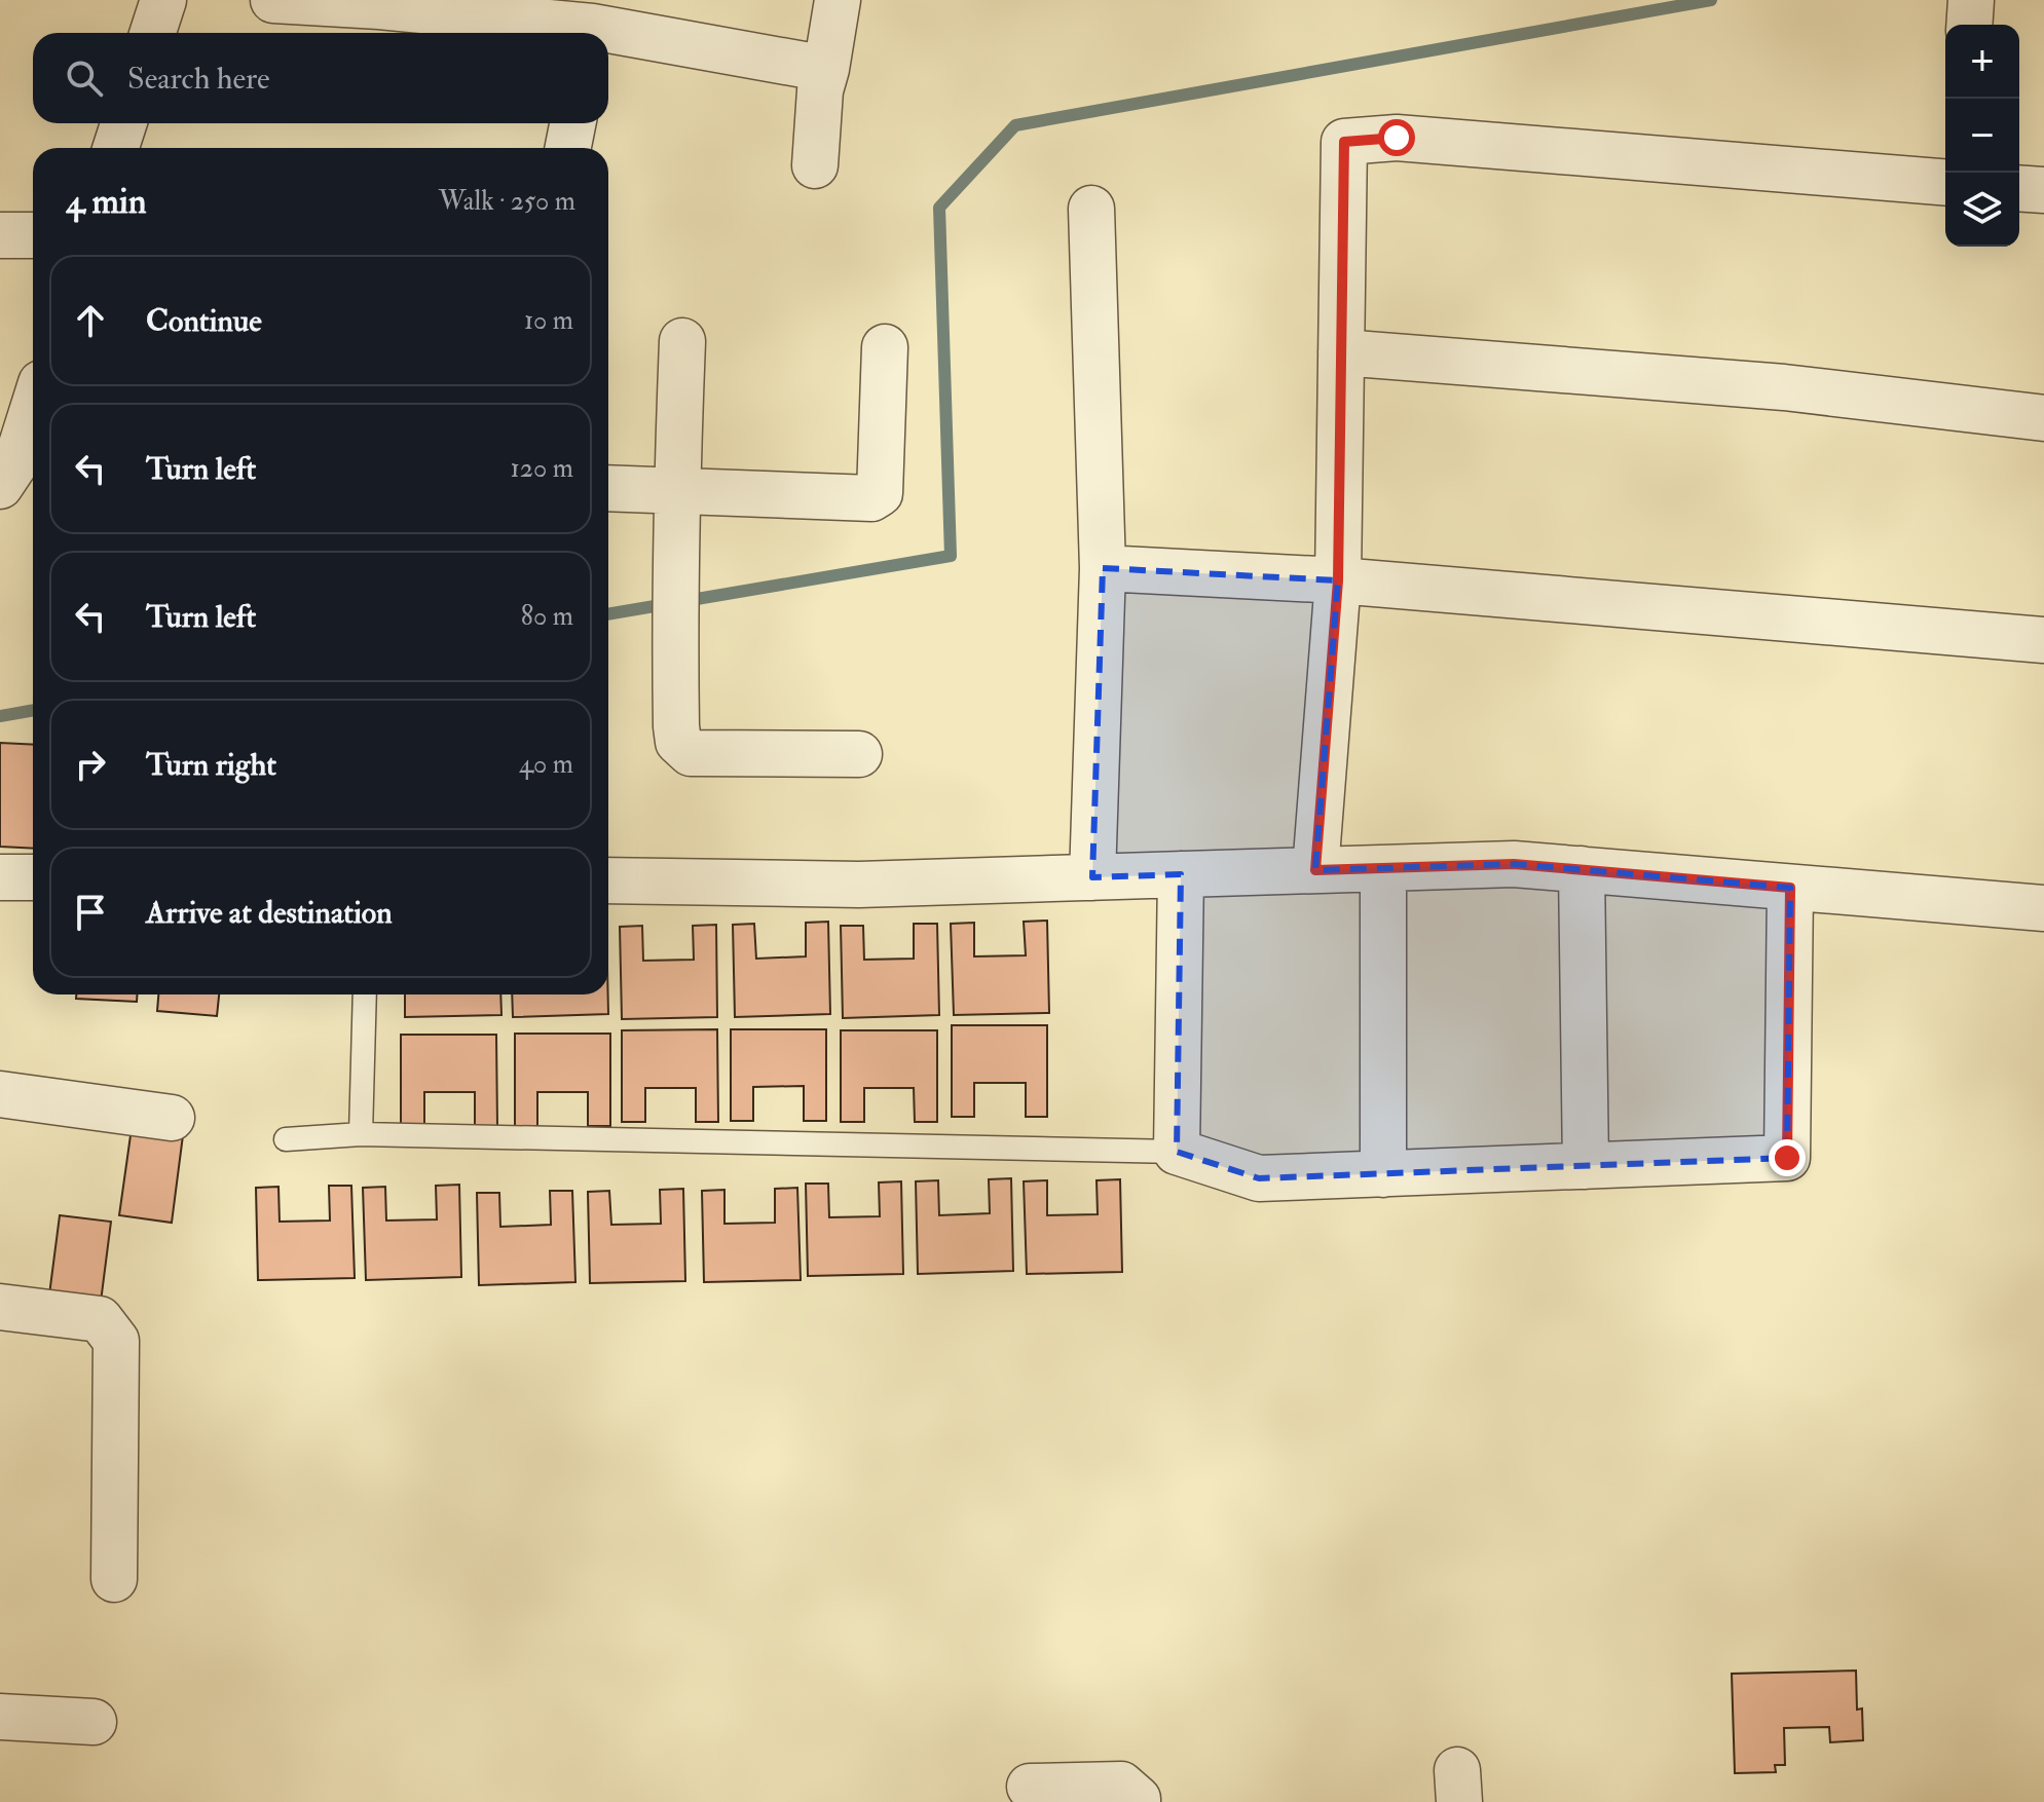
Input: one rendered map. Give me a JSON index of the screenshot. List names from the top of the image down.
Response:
{
  "page": {
    "map_buttons": ["+", "−"],
    "search": "Search here",
    "heading": ["4 min", "Walk · 250 m"],
    "list": [
      ["Continue", "10 m"],
      ["Turn left", "120 m"],
      ["Turn left", "80 m"],
      ["Turn right", "40 m"],
      "Arrive at destination"
    ]
  }
}
